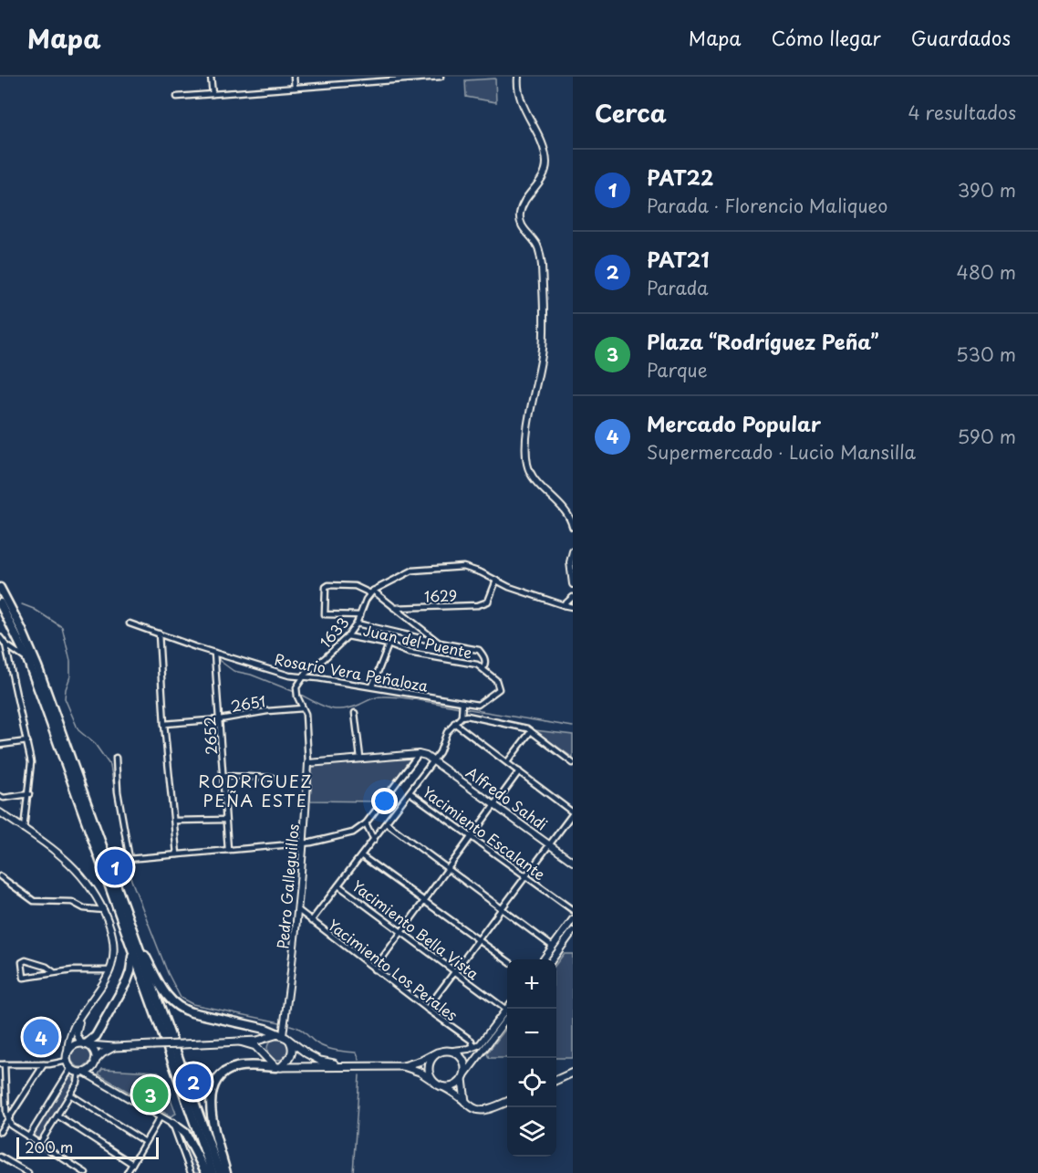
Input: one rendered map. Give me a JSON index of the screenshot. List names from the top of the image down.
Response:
{
  "streets": {
    "street": [
      "1629",
      "1633",
      "Juan del Puente",
      "Rosario Vera Peñaloza",
      "2651",
      "2652",
      "Alfredo Sahdi",
      "Yacimiento Escalante",
      "Pedro Galleguillos",
      "Yacimiento Bella Vista",
      "Yacimiento Los Perales"
    ]
  },
  "crossings": [
    ["1633", "Juan del Puente"],
    ["1633", "Rosario Vera Peñaloza"],
    ["1633", "Pedro Galleguillos"],
    ["Juan del Puente", "Rosario Vera Peñaloza"],
    ["Rosario Vera Peñaloza", "2652"],
    ["Rosario Vera Peñaloza", "Pedro Galleguillos"],
    ["2651", "2652"],
    ["2651", "Pedro Galleguillos"],
    ["Alfredo Sahdi", "Pedro Galleguillos"],
    ["Pedro Galleguillos", "Yacimiento Los Perales"]
  ],
  "districts": ["RODRIGUEZ PEÑA ESTE"],
  "scale_bar": "200 m",
  "page": {
    "header": "Mapa",
    "nav": ["Mapa", "Cómo llegar", "Guardados"],
    "heading": ["Cerca", "4 resultados"],
    "list": [
      {
        "mark": "1",
        "name": "PAT22",
        "note": "Parada · Florencio Maliqueo",
        "value": "390 m"
      },
      {
        "mark": "2",
        "name": "PAT21",
        "note": "Parada",
        "value": "480 m"
      },
      {
        "mark": "3",
        "name": "Plaza “Rodríguez Peña”",
        "note": "Parque",
        "value": "530 m"
      },
      {
        "mark": "4",
        "name": "Mercado Popular",
        "note": "Supermercado · Lucio Mansilla",
        "value": "590 m"
      }
    ],
    "pins": [
      "1",
      "4",
      "2",
      "3"
    ],
    "map_buttons": ["+", "−"],
    "scale": "200 m"
  }
}
